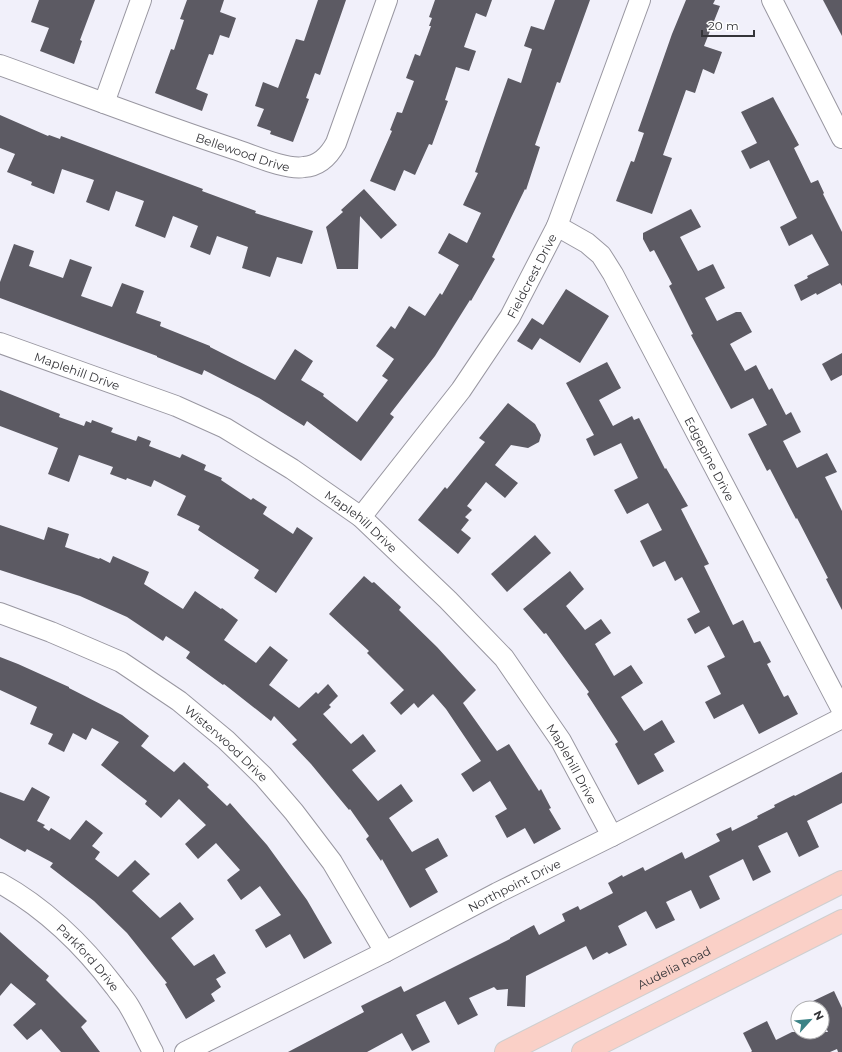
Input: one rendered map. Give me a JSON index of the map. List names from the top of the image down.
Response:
{
  "streets": {
    "main road": ["Audelia Road"],
    "street": [
      "Bellewood Drive",
      "Fieldcrest Drive",
      "Maplehill Drive",
      "Edgepine Drive",
      "Wisterwood Drive",
      "Northpoint Drive",
      "Parkford Drive"
    ]
  },
  "crossings": [
    ["Fieldcrest Drive", "Maplehill Drive"],
    ["Fieldcrest Drive", "Edgepine Drive"],
    ["Maplehill Drive", "Northpoint Drive"],
    ["Wisterwood Drive", "Northpoint Drive"]
  ],
  "scale_bar": "20 m",
  "north": "top right"
}
